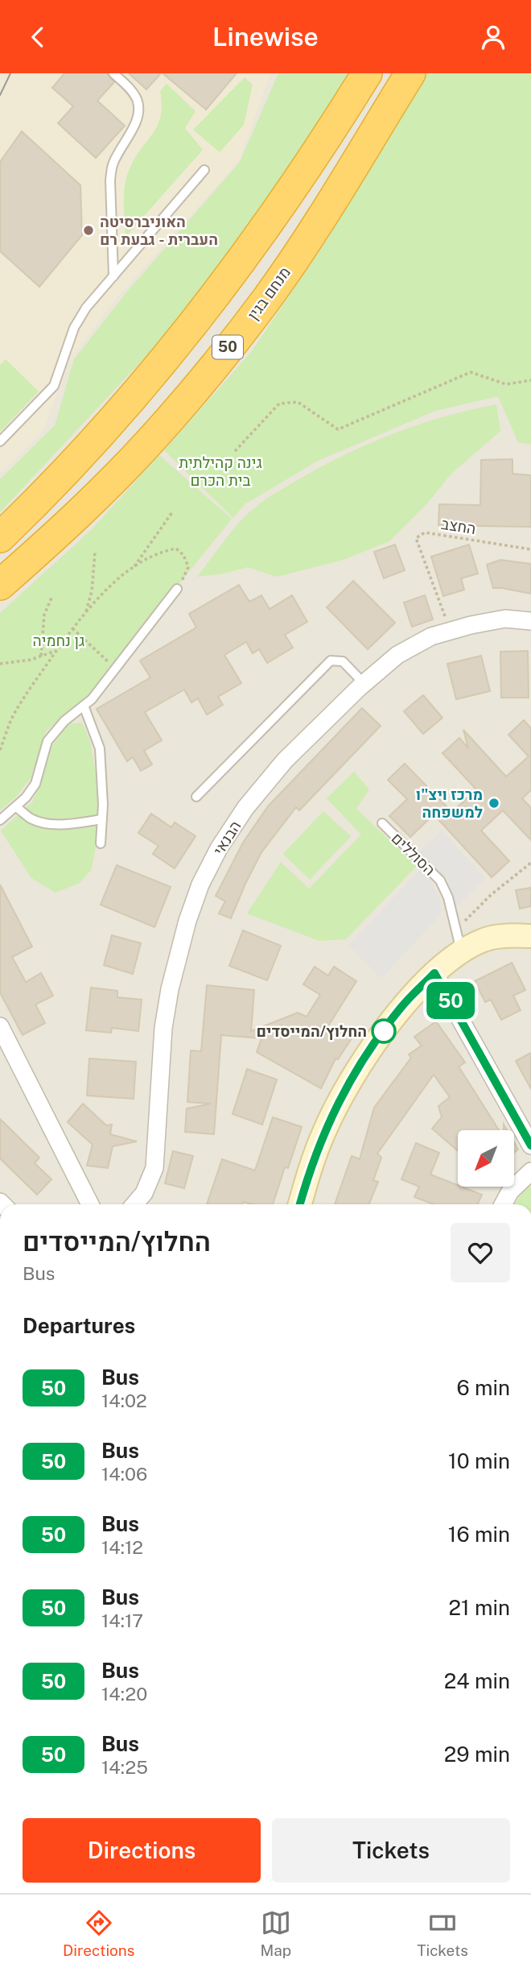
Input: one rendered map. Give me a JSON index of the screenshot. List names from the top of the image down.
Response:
{
  "streets": {
    "highway": ["מנחם בגין", "50"],
    "street": ["הבנאי"],
    "lane": ["הסוללים"],
    "path": ["החצב"]
  },
  "crossings": [
    ["החצב", "הבנאי"]
  ],
  "parks": ["גינה קהילתית בית הכרם", "גן נחמיה"],
  "places": ["האוניברסיטה העברית - גבעת רם", "מרכז ויצ\"ו למשפחה", "החלוץ/המייסדים"],
  "lines": ["bus line 50"],
  "north": "bottom left",
  "page": {
    "header": "Linewise",
    "on_map": "50",
    "heading": [
      ["החלוץ/המייסדים", "Bus"],
      "Departures"
    ],
    "list": [
      {
        "mark": "50",
        "name": "Bus",
        "note": "14:02",
        "value": "6 min"
      },
      {
        "mark": "50",
        "name": "Bus",
        "note": "14:06",
        "value": "10 min"
      },
      {
        "mark": "50",
        "name": "Bus",
        "note": "14:12",
        "value": "16 min"
      },
      {
        "mark": "50",
        "name": "Bus",
        "note": "14:17",
        "value": "21 min"
      },
      {
        "mark": "50",
        "name": "Bus",
        "note": "14:20",
        "value": "24 min"
      },
      {
        "mark": "50",
        "name": "Bus",
        "note": "14:25",
        "value": "29 min"
      }
    ],
    "buttons": ["Directions", "Tickets"],
    "tabs": ["Directions", "Map", "Tickets"]
  }
}
